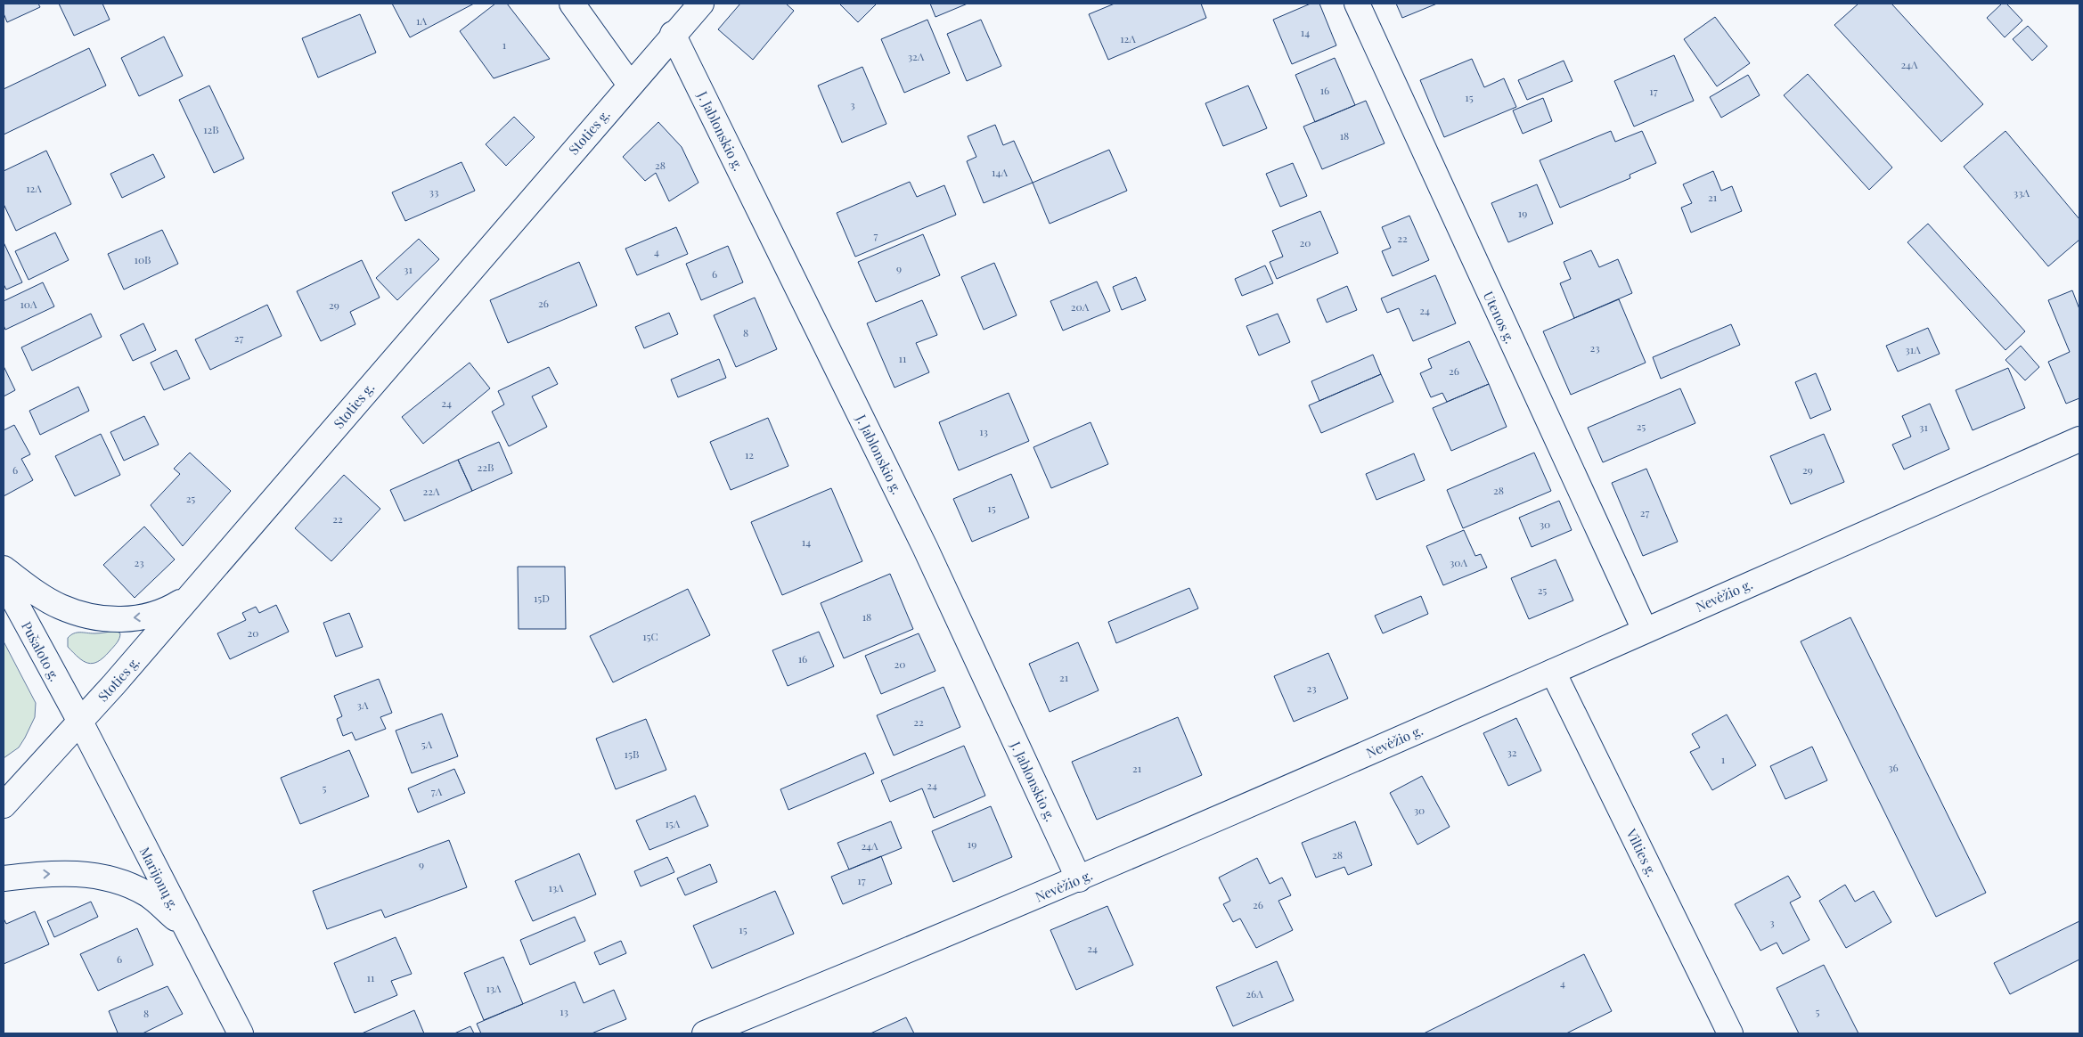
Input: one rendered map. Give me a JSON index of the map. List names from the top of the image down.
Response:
{
  "streets": {
    "street": [
      "J. Jablonskio g.",
      "Stoties g.",
      "Utenos g.",
      "Nevėžio g.",
      "Pušaloto g.",
      "Vilties g.",
      "Marijonų g."
    ]
  },
  "crossings": [
    ["J. Jablonskio g.", "Stoties g."],
    ["J. Jablonskio g.", "Nevėžio g."],
    ["Stoties g.", "Pušaloto g."],
    ["Stoties g.", "Marijonų g."],
    ["Utenos g.", "Nevėžio g."],
    ["Nevėžio g.", "Vilties g."],
    ["Pušaloto g.", "Marijonų g."]
  ],
  "house_numbers": [
    "1A",
    "14",
    "12A",
    "1",
    "32A",
    "24A",
    "16",
    "17",
    "15",
    "3",
    "12B",
    "18",
    "28",
    "14A",
    "12A",
    "33",
    "33A",
    "21",
    "19",
    "7",
    "22",
    "20",
    "4",
    "10B",
    "9",
    "31",
    "6",
    "26",
    "10A",
    "29",
    "20A",
    "24",
    "8",
    "27",
    "23",
    "31A",
    "11",
    "26",
    "24",
    "25",
    "31",
    "13",
    "12",
    "22B",
    "6",
    "29",
    "28",
    "22A",
    "25",
    "15",
    "27",
    "22",
    "30",
    "14",
    "23",
    "30A",
    "25",
    "15D",
    "18",
    "20",
    "15C",
    "16",
    "20",
    "21",
    "23",
    "3A",
    "22",
    "5A",
    "32",
    "15B",
    "1",
    "36",
    "21",
    "24",
    "5",
    "7A",
    "30",
    "15A",
    "19",
    "24A",
    "28",
    "9",
    "17",
    "13A",
    "26",
    "3",
    "15",
    "24",
    "6",
    "11",
    "4",
    "13A",
    "26A",
    "13",
    "5",
    "8"
  ]
}
